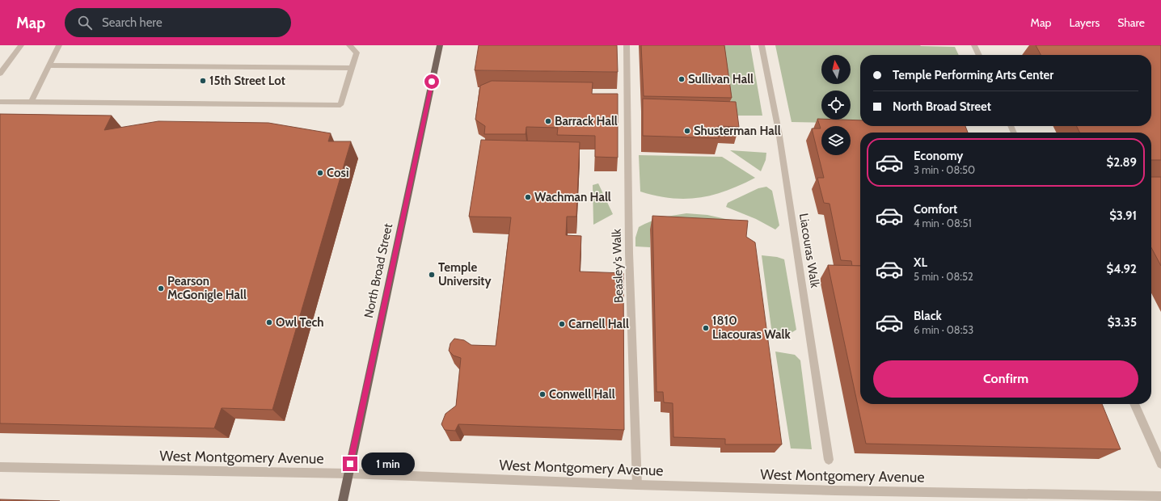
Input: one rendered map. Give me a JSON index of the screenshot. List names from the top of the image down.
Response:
{
  "streets": {
    "main road": ["North Broad Street"],
    "street": ["Liacouras Walk", "Beasley's Walk", "West Montgomery Avenue"]
  },
  "crossings": [
    ["Beasley's Walk", "West Montgomery Avenue"],
    ["North Broad Street", "West Montgomery Avenue"]
  ],
  "places": [
    "Sullivan Hall",
    "15th Street Lot",
    "Barrack Hall",
    "Shusterman Hall",
    "Così",
    "Wachman Hall",
    "Temple University",
    "Pearson McGonigle Hall",
    "Owl Tech",
    "Carnell Hall",
    "1810 Liacouras Walk",
    "Conwell Hall"
  ],
  "north": "top",
  "page": {
    "header": "Map",
    "search": "Search here",
    "nav": ["Map", "Layers", "Share"],
    "banner": ["Temple Performing Arts Center", "North Broad Street"],
    "list": [
      {
        "name": "Economy",
        "note": "3 min · 08:50",
        "value": "$2.89"
      },
      {
        "name": "Comfort",
        "note": "4 min · 08:51",
        "value": "$3.91"
      },
      {
        "name": "XL",
        "note": "5 min · 08:52",
        "value": "$4.92"
      },
      {
        "name": "Black",
        "note": "6 min · 08:53",
        "value": "$3.35"
      }
    ],
    "buttons": "Confirm",
    "bubble": "1 min"
  }
}
